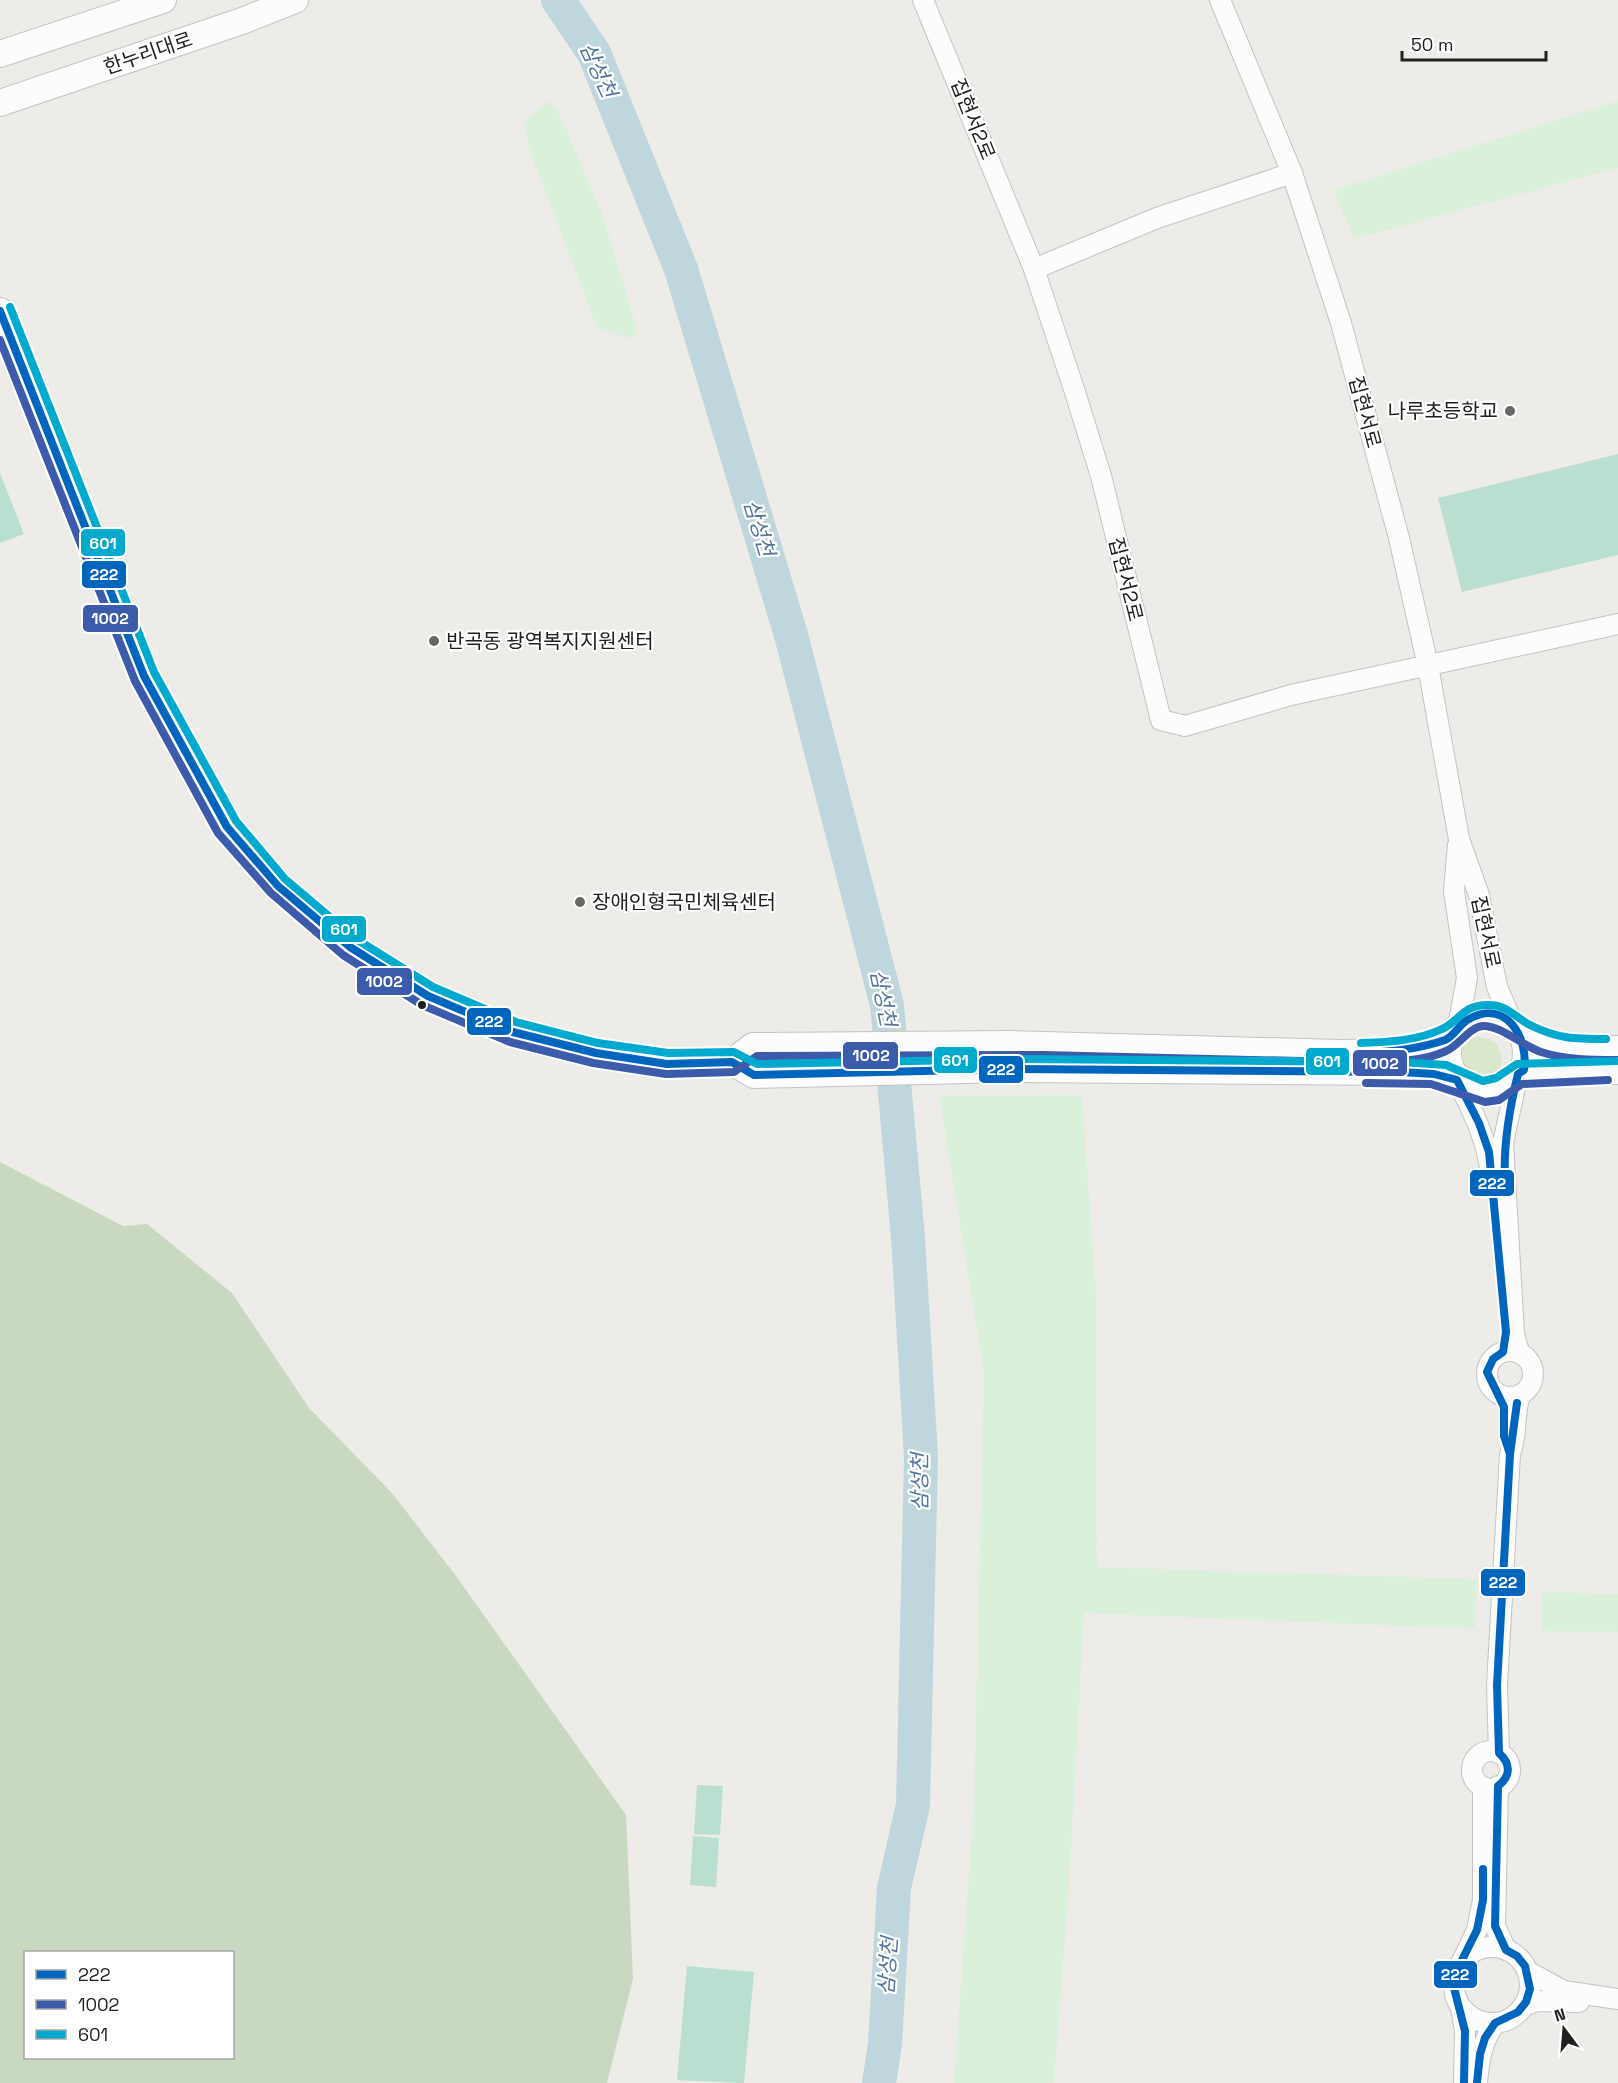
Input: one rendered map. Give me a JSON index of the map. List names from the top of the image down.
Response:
{
  "streets": {
    "street": ["한누리대로", "집현서2로", "집현서로"]
  },
  "crossings": [
    ["집현서2로", "집현서로"]
  ],
  "water": ["삼성천"],
  "places": ["나루초등학교", "반곡동 광역복지지원센터", "장애인형국민체육센터"],
  "lines": ["transit line 601", "transit line 222", "transit line 1002"],
  "legend": ["222", "1002", "601"],
  "scale_bar": "50 m",
  "north": "top"
}
